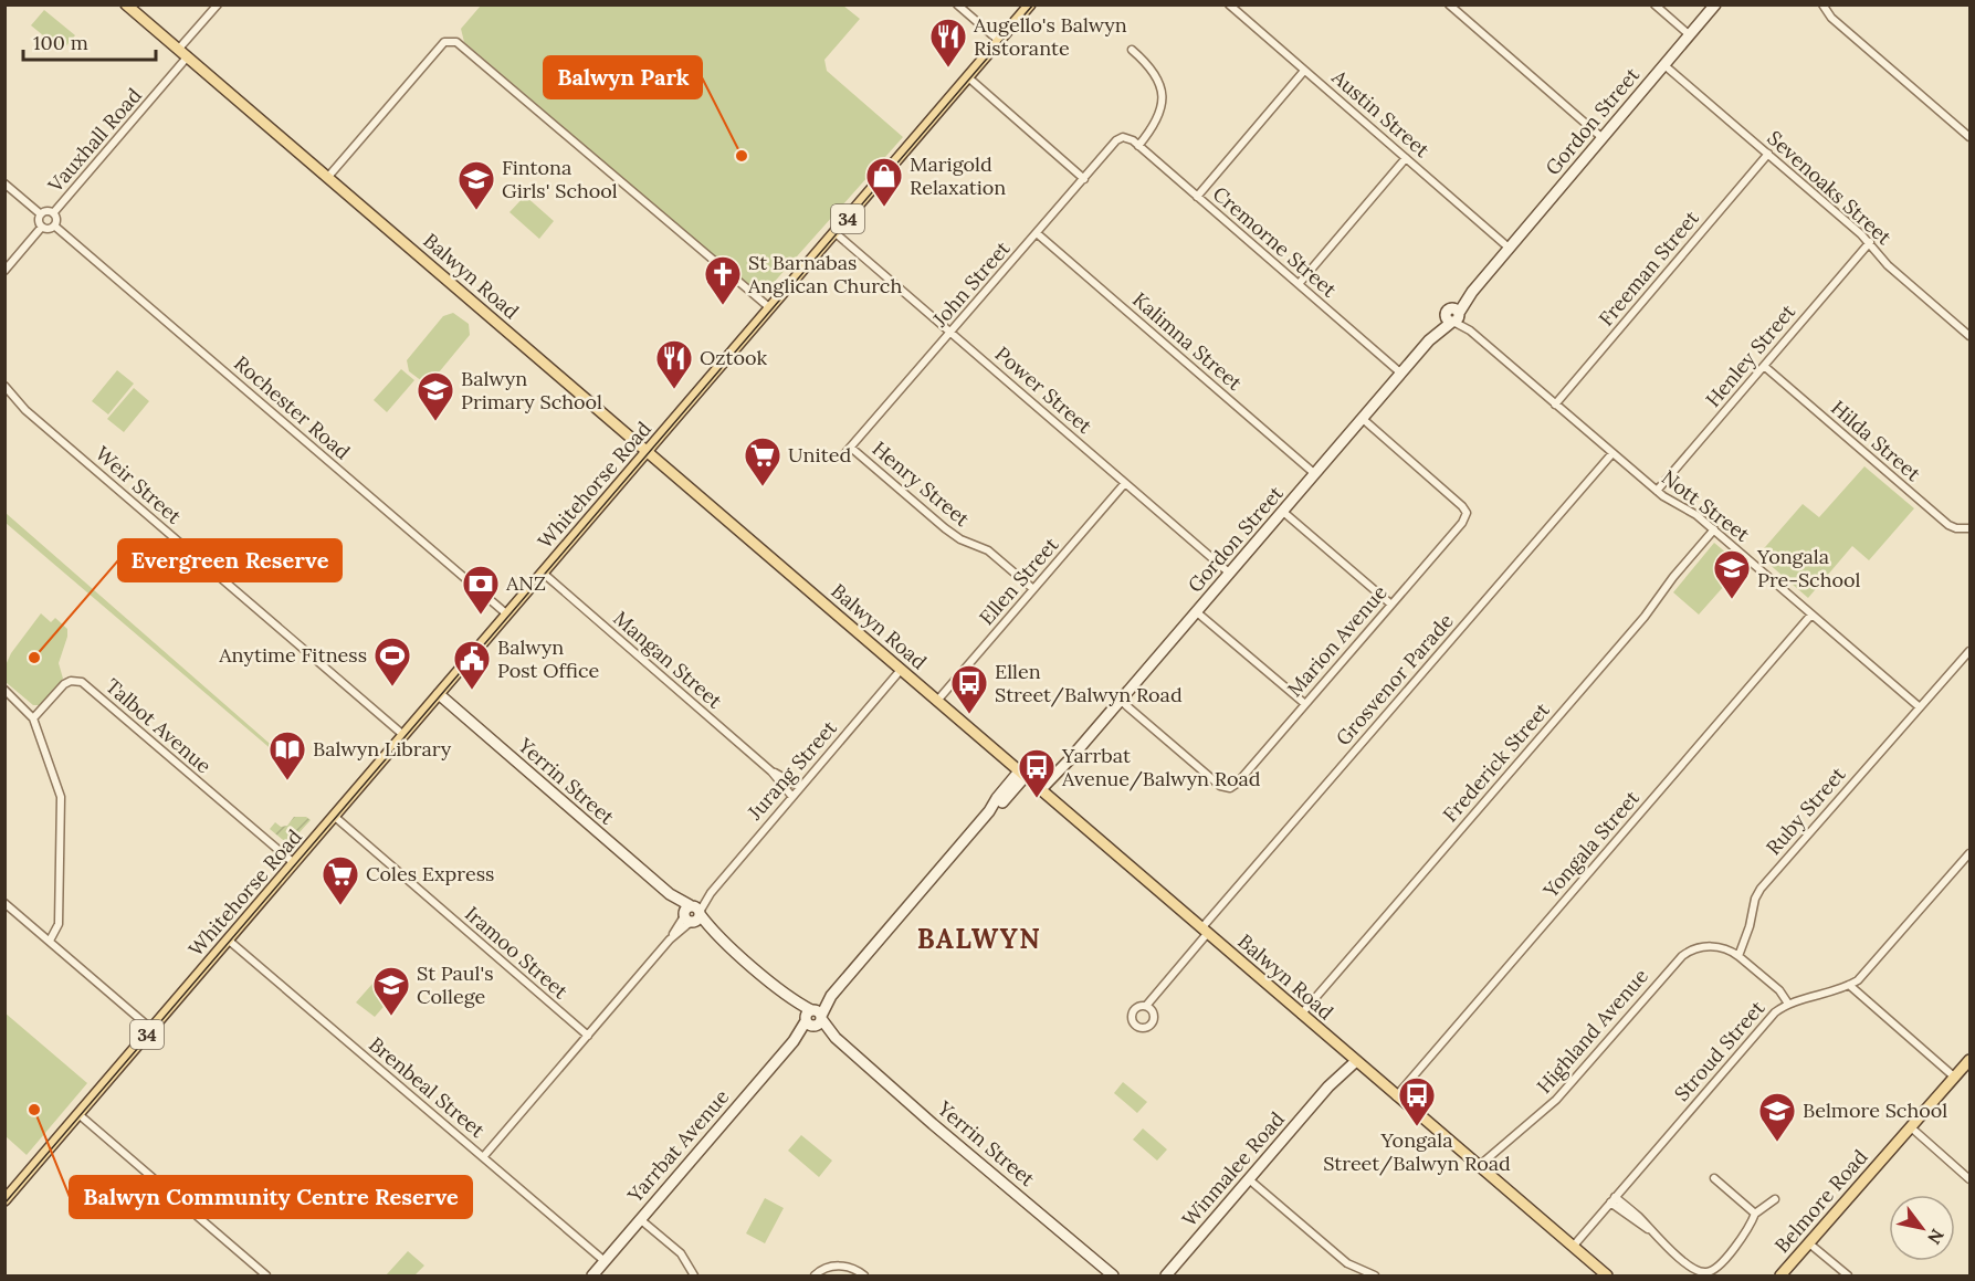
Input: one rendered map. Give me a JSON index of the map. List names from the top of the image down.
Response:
{
  "streets": {
    "main road": [
      "34",
      "Balwyn Road",
      "Whitehorse Road",
      "Belmore Road"
    ],
    "street": [
      "Austin Street",
      "Gordon Street",
      "Vauxhall Road",
      "Sevenoaks Street",
      "Cremorne Street",
      "Freeman Street",
      "John Street",
      "Kalimna Street",
      "Henley Street",
      "Power Street",
      "Rochester Road",
      "Hilda Street",
      "Henry Street",
      "Weir Street",
      "Nott Street",
      "Ellen Street",
      "Marion Avenue",
      "Mangan Street",
      "Grosvenor Parade",
      "Talbot Avenue",
      "Frederick Street",
      "Jurang Street",
      "Yerrin Street",
      "Ruby Street",
      "Yongala Street",
      "Iramoo Street",
      "Highland Avenue",
      "Stroud Street",
      "Brenbeal Street",
      "Yarrbat Avenue",
      "Winmalee Road"
    ]
  },
  "crossings": [
    ["Austin Street", "Gordon Street"],
    ["Gordon Street", "Sevenoaks Street"],
    ["Gordon Street", "Cremorne Street"],
    ["Gordon Street", "Balwyn Road"],
    ["Gordon Street", "Kalimna Street"],
    ["Gordon Street", "Power Street"],
    ["Gordon Street", "Nott Street"],
    ["Gordon Street", "Marion Avenue"],
    ["Vauxhall Road", "Balwyn Road"],
    ["Vauxhall Road", "Rochester Road"],
    ["Sevenoaks Street", "Freeman Street"],
    ["Sevenoaks Street", "Henley Street"],
    ["Cremorne Street", "John Street"],
    ["Freeman Street", "Nott Street"],
    ["Balwyn Road", "Whitehorse Road"],
    ["Balwyn Road", "Ellen Street"],
    ["Balwyn Road", "Grosvenor Parade"],
    ["Balwyn Road", "Frederick Street"],
    ["Balwyn Road", "Jurang Street"],
    ["Balwyn Road", "Yongala Street"],
    ["Balwyn Road", "Highland Avenue"],
    ["Balwyn Road", "Stroud Street"],
    ["Balwyn Road", "Yarrbat Avenue"],
    ["Balwyn Road", "Winmalee Road"],
    ["John Street", "Kalimna Street"],
    ["John Street", "Power Street"],
    ["John Street", "Henry Street"],
    ["Henley Street", "Hilda Street"],
    ["Henley Street", "Nott Street"],
    ["Power Street", "Whitehorse Road"],
    ["Power Street", "Ellen Street"],
    ["Rochester Road", "Whitehorse Road"],
    ["Henry Street", "Ellen Street"],
    ["Weir Street", "Whitehorse Road"],
    ["Whitehorse Road", "Mangan Street"],
    ["Whitehorse Road", "Talbot Avenue"],
    ["Whitehorse Road", "Yerrin Street"],
    ["Whitehorse Road", "Iramoo Street"],
    ["Whitehorse Road", "Brenbeal Street"],
    ["Nott Street", "Grosvenor Parade"],
    ["Nott Street", "Frederick Street"],
    ["Nott Street", "Ruby Street"],
    ["Nott Street", "Yongala Street"],
    ["Mangan Street", "Jurang Street"],
    ["Jurang Street", "Yerrin Street"],
    ["Jurang Street", "Iramoo Street"],
    ["Jurang Street", "Brenbeal Street"],
    ["Yerrin Street", "Yarrbat Avenue"],
    ["Ruby Street", "Highland Avenue"],
    ["Brenbeal Street", "Yarrbat Avenue"]
  ],
  "districts": ["BALWYN"],
  "places": {
    "restaurant": ["Augello's Balwyn Ristorante", "Oztook"],
    "other": ["Balwyn Park", "Evergreen Reserve", "Balwyn Community Centre Reserve"],
    "shop": ["Marigold Relaxation"],
    "school or university": [
      "Fintona Girls' School",
      "Balwyn Primary School",
      "Yongala Pre-School",
      "St Paul's College",
      "Belmore School"
    ],
    "church": ["St Barnabas Anglican Church"],
    "supermarket": ["United", "Coles Express"],
    "bank": ["ANZ"],
    "sports": ["Anytime Fitness"],
    "public building": ["Balwyn Post Office"],
    "bus stop": ["Ellen Street/Balwyn Road", "Yarrbat Avenue/Balwyn Road", "Yongala Street/Balwyn Road"],
    "library": ["Balwyn Library"]
  },
  "scale_bar": "100 m",
  "north": "bottom right"
}
